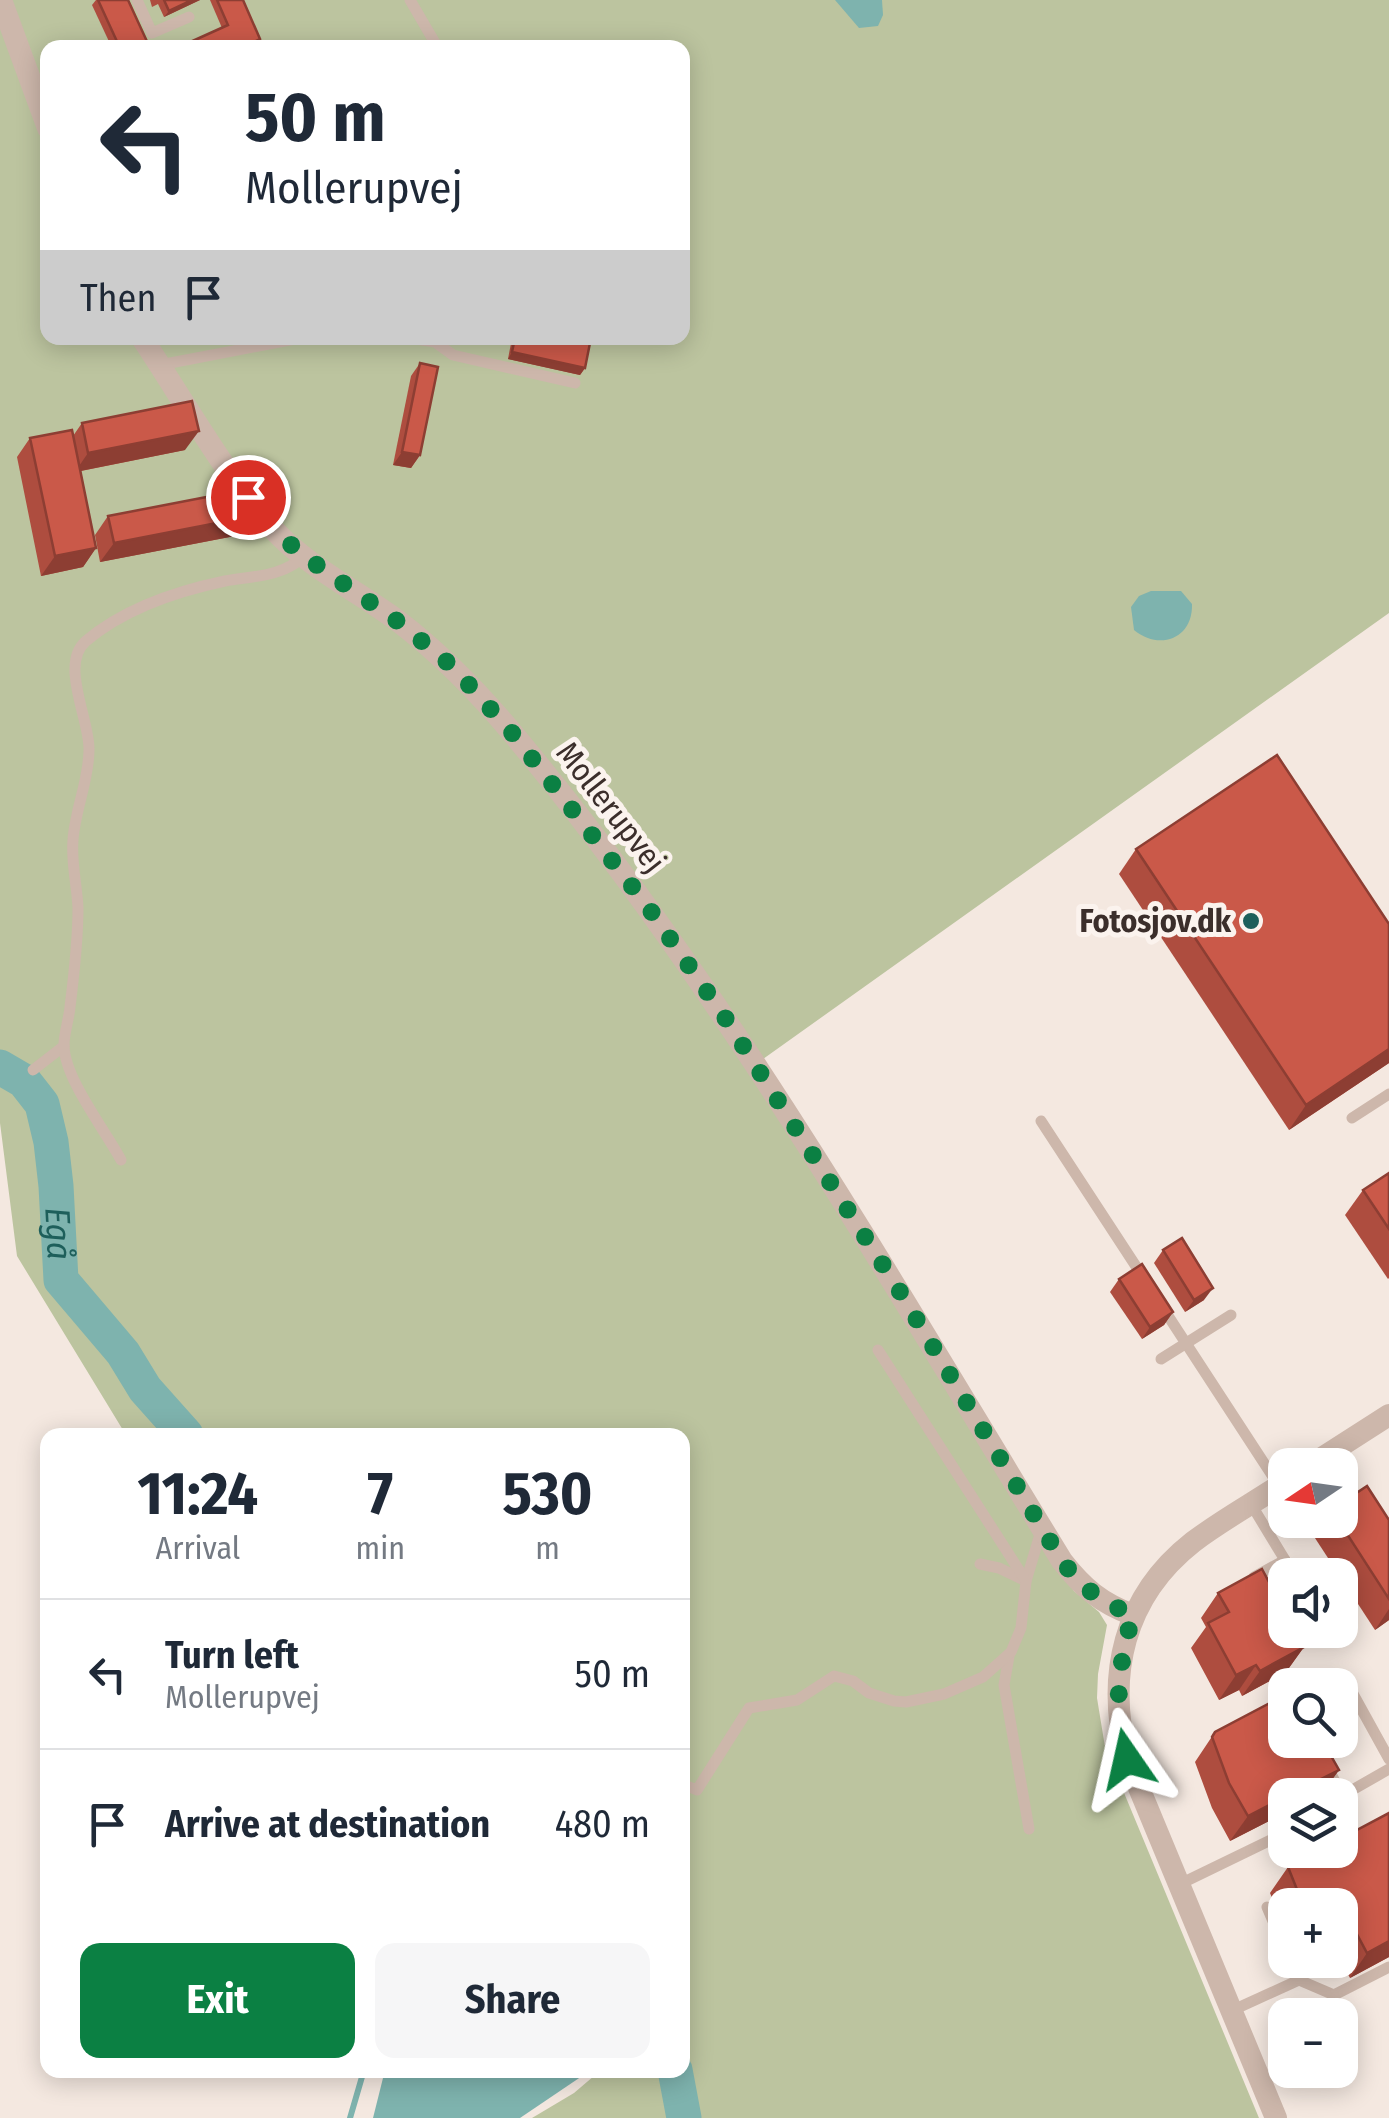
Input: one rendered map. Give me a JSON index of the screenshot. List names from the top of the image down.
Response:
{
  "streets": {
    "street": ["Mollerupvej"]
  },
  "water": ["Egå"],
  "places": ["Fotosjov.dk"],
  "north": "left",
  "page": {
    "turn": ["50 m", "Mollerupvej"],
    "then": "Then",
    "eta": [
      "11:24",
      "Arrival",
      "7",
      "min",
      "530",
      "m"
    ],
    "map_buttons": ["+", "−"],
    "list": [
      {
        "name": "Turn left",
        "note": "Mollerupvej",
        "value": "50 m"
      },
      {
        "name": "Arrive at destination",
        "value": "480 m"
      }
    ],
    "buttons": ["Exit", "Share"]
  }
}
